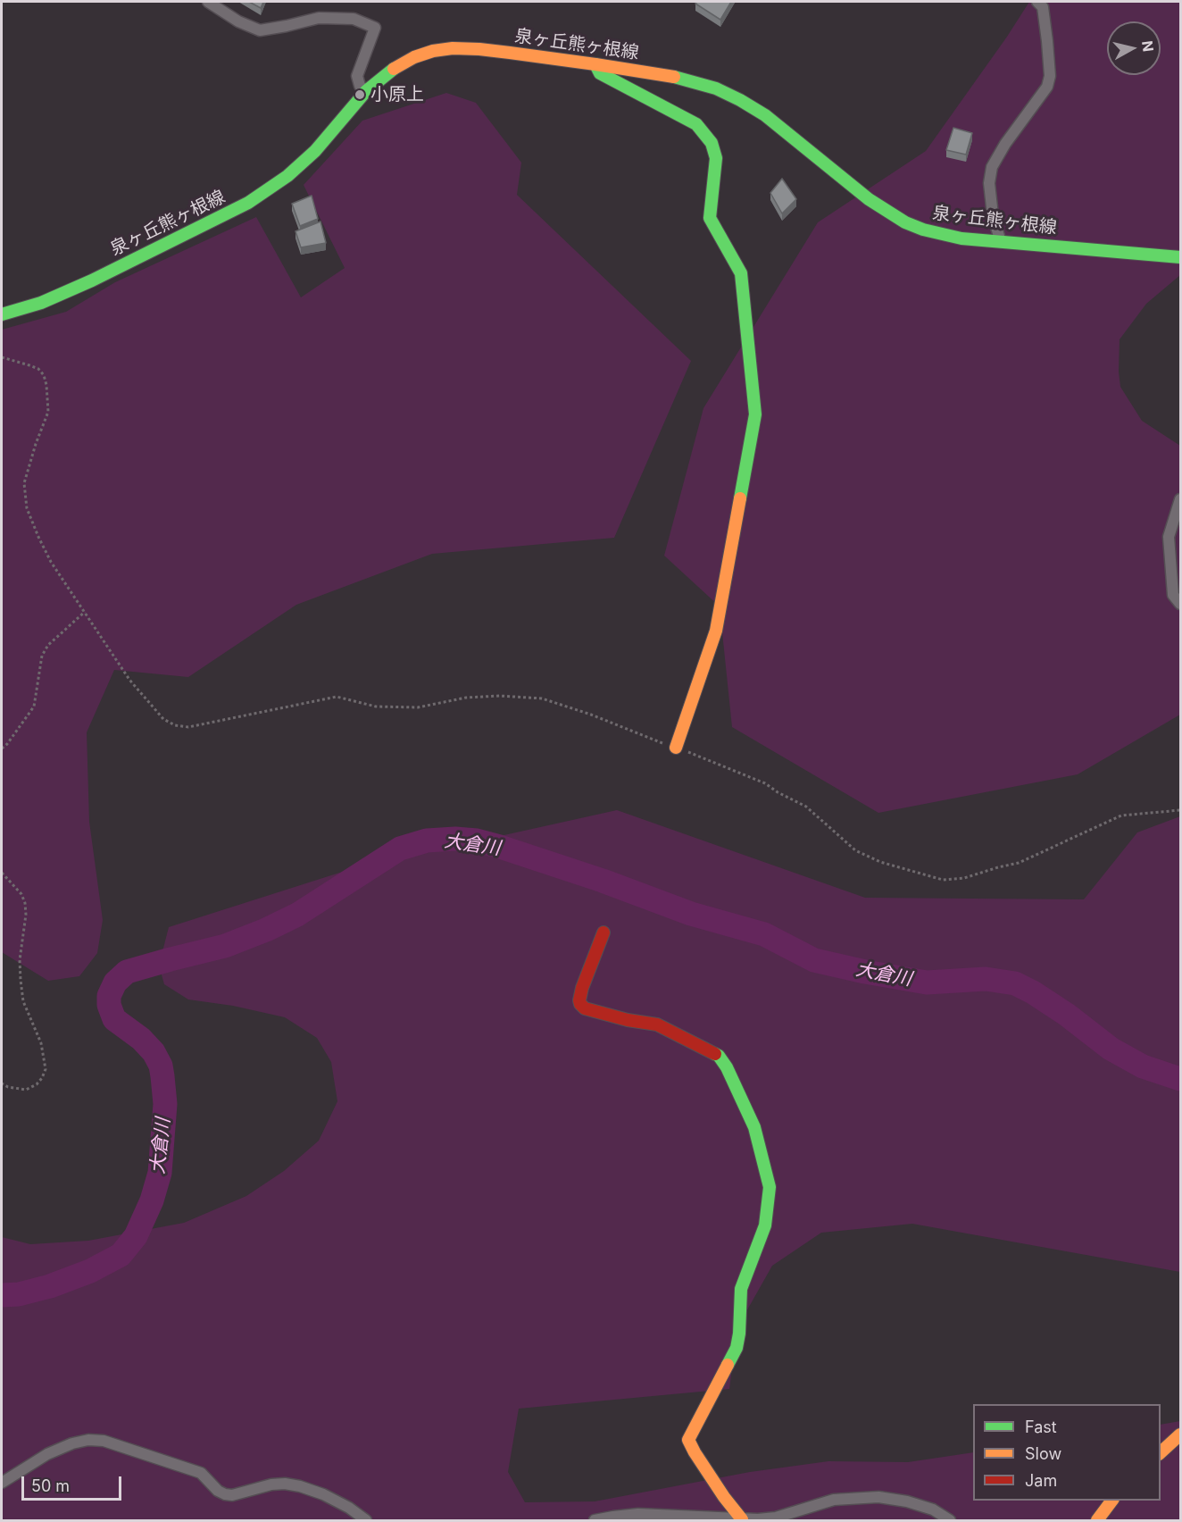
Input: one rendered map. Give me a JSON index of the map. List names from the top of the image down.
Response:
{
  "streets": {
    "street": ["泉ヶ丘熊ヶ根線"]
  },
  "water": ["大倉川"],
  "places": ["小原上"],
  "legend": ["Fast", "Slow", "Jam"],
  "scale_bar": "50 m",
  "north": "right"
}
